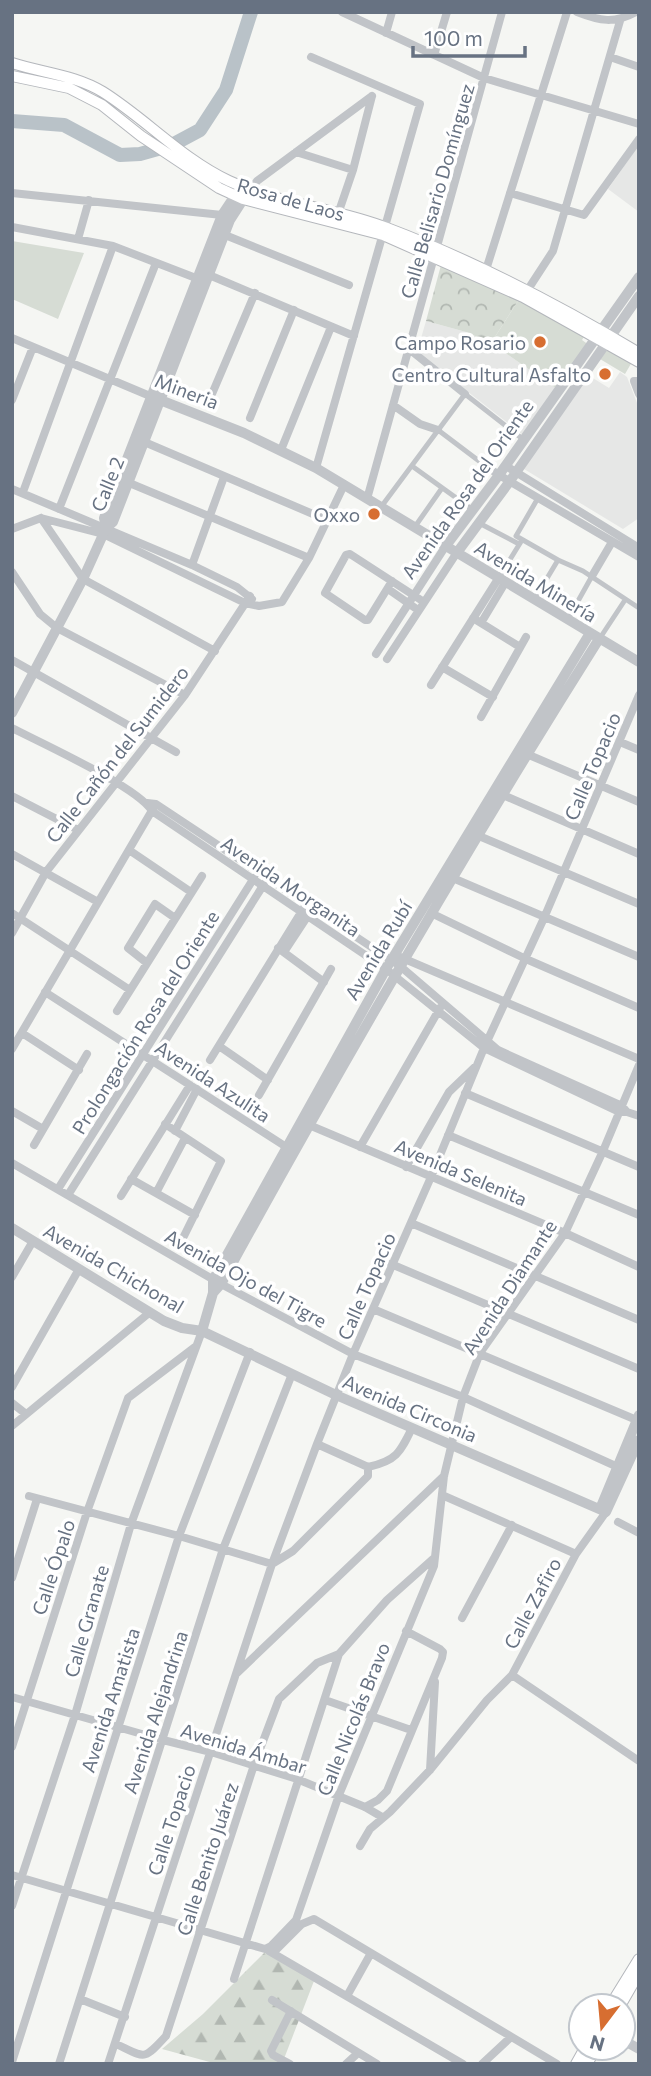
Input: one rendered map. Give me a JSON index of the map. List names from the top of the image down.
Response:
{
  "streets": {
    "main road": ["Rosa de Laos"],
    "street": [
      "Calle Belisario Domínguez",
      "Mineria",
      "Calle 2",
      "Avenida Rosa del Oriente",
      "Avenida Minería",
      "Calle Cañón del Sumidero",
      "Calle Topacio",
      "Avenida Morganita",
      "Avenida Rubí",
      "Prolongación Rosa del Oriente",
      "Avenida Azulita",
      "Avenida Selenita",
      "Avenida Chichonal",
      "Avenida Ojo del Tigre",
      "Avenida Diamante",
      "Avenida Circonia",
      "Calle Ópalo",
      "Calle Zafiro",
      "Calle Granate",
      "Avenida Amatista",
      "Avenida Alejandrina",
      "Calle Nicolás Bravo",
      "Avenida Ámbar",
      "Calle Benito Juárez"
    ]
  },
  "crossings": [
    ["Calle Belisario Domínguez", "Avenida Minería"],
    ["Mineria", "Calle 2"],
    ["Mineria", "Avenida Minería"],
    ["Avenida Rosa del Oriente", "Avenida Minería"],
    ["Avenida Minería", "Avenida Rubí"],
    ["Calle Cañón del Sumidero", "Avenida Morganita"],
    ["Calle Topacio", "Avenida Morganita"],
    ["Calle Topacio", "Avenida Selenita"],
    ["Calle Topacio", "Avenida Ojo del Tigre"],
    ["Calle Topacio", "Avenida Circonia"],
    ["Calle Topacio", "Avenida Ámbar"],
    ["Calle Topacio", "Calle Benito Juárez"],
    ["Avenida Morganita", "Avenida Rubí"],
    ["Avenida Morganita", "Prolongación Rosa del Oriente"],
    ["Avenida Rubí", "Avenida Azulita"],
    ["Avenida Rubí", "Avenida Selenita"],
    ["Avenida Rubí", "Avenida Chichonal"],
    ["Avenida Rubí", "Avenida Ojo del Tigre"],
    ["Avenida Rubí", "Avenida Circonia"],
    ["Avenida Rubí", "Calle Ópalo"],
    ["Avenida Rubí", "Calle Granate"],
    ["Prolongación Rosa del Oriente", "Avenida Azulita"],
    ["Prolongación Rosa del Oriente", "Avenida Ojo del Tigre"],
    ["Avenida Selenita", "Avenida Diamante"],
    ["Avenida Chichonal", "Avenida Circonia"],
    ["Avenida Ojo del Tigre", "Avenida Diamante"],
    ["Avenida Diamante", "Avenida Circonia"],
    ["Avenida Diamante", "Calle Nicolás Bravo"],
    ["Avenida Circonia", "Calle Zafiro"],
    ["Avenida Circonia", "Avenida Amatista"],
    ["Avenida Circonia", "Avenida Alejandrina"],
    ["Calle Ópalo", "Calle Granate"],
    ["Calle Ópalo", "Avenida Ámbar"],
    ["Calle Granate", "Avenida Ámbar"],
    ["Avenida Amatista", "Avenida Ámbar"],
    ["Avenida Alejandrina", "Avenida Ámbar"],
    ["Calle Nicolás Bravo", "Avenida Ámbar"],
    ["Avenida Ámbar", "Calle Benito Juárez"]
  ],
  "places": ["Campo Rosario", "Centro Cultural Asfalto", "Oxxo"],
  "scale_bar": "100 m",
  "north": "bottom"
}
